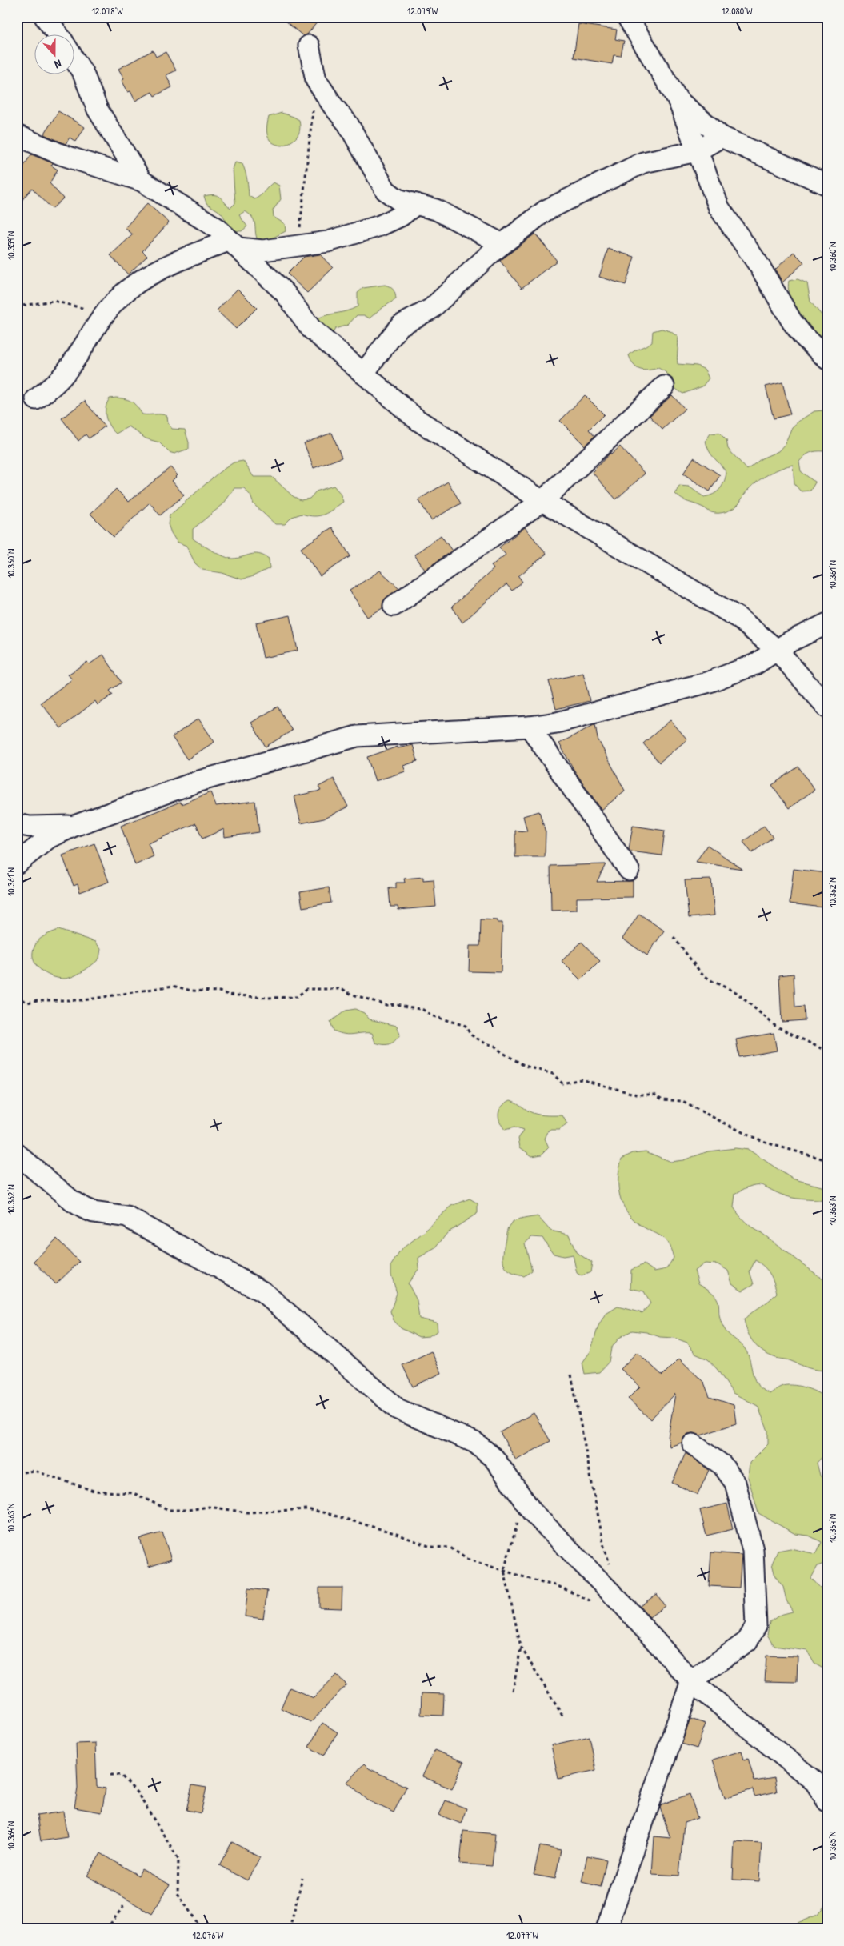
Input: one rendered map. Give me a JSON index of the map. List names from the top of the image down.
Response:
{
  "north": "bottom",
  "coordinates": [
    "12.078°W",
    "12.079°W",
    "12.080°W",
    "10.359°N",
    "10.360°N",
    "10.361°N",
    "10.362°N",
    "10.363°N",
    "10.364°N",
    "10.365°N",
    "12.076°W",
    "12.077°W"
  ]
}
